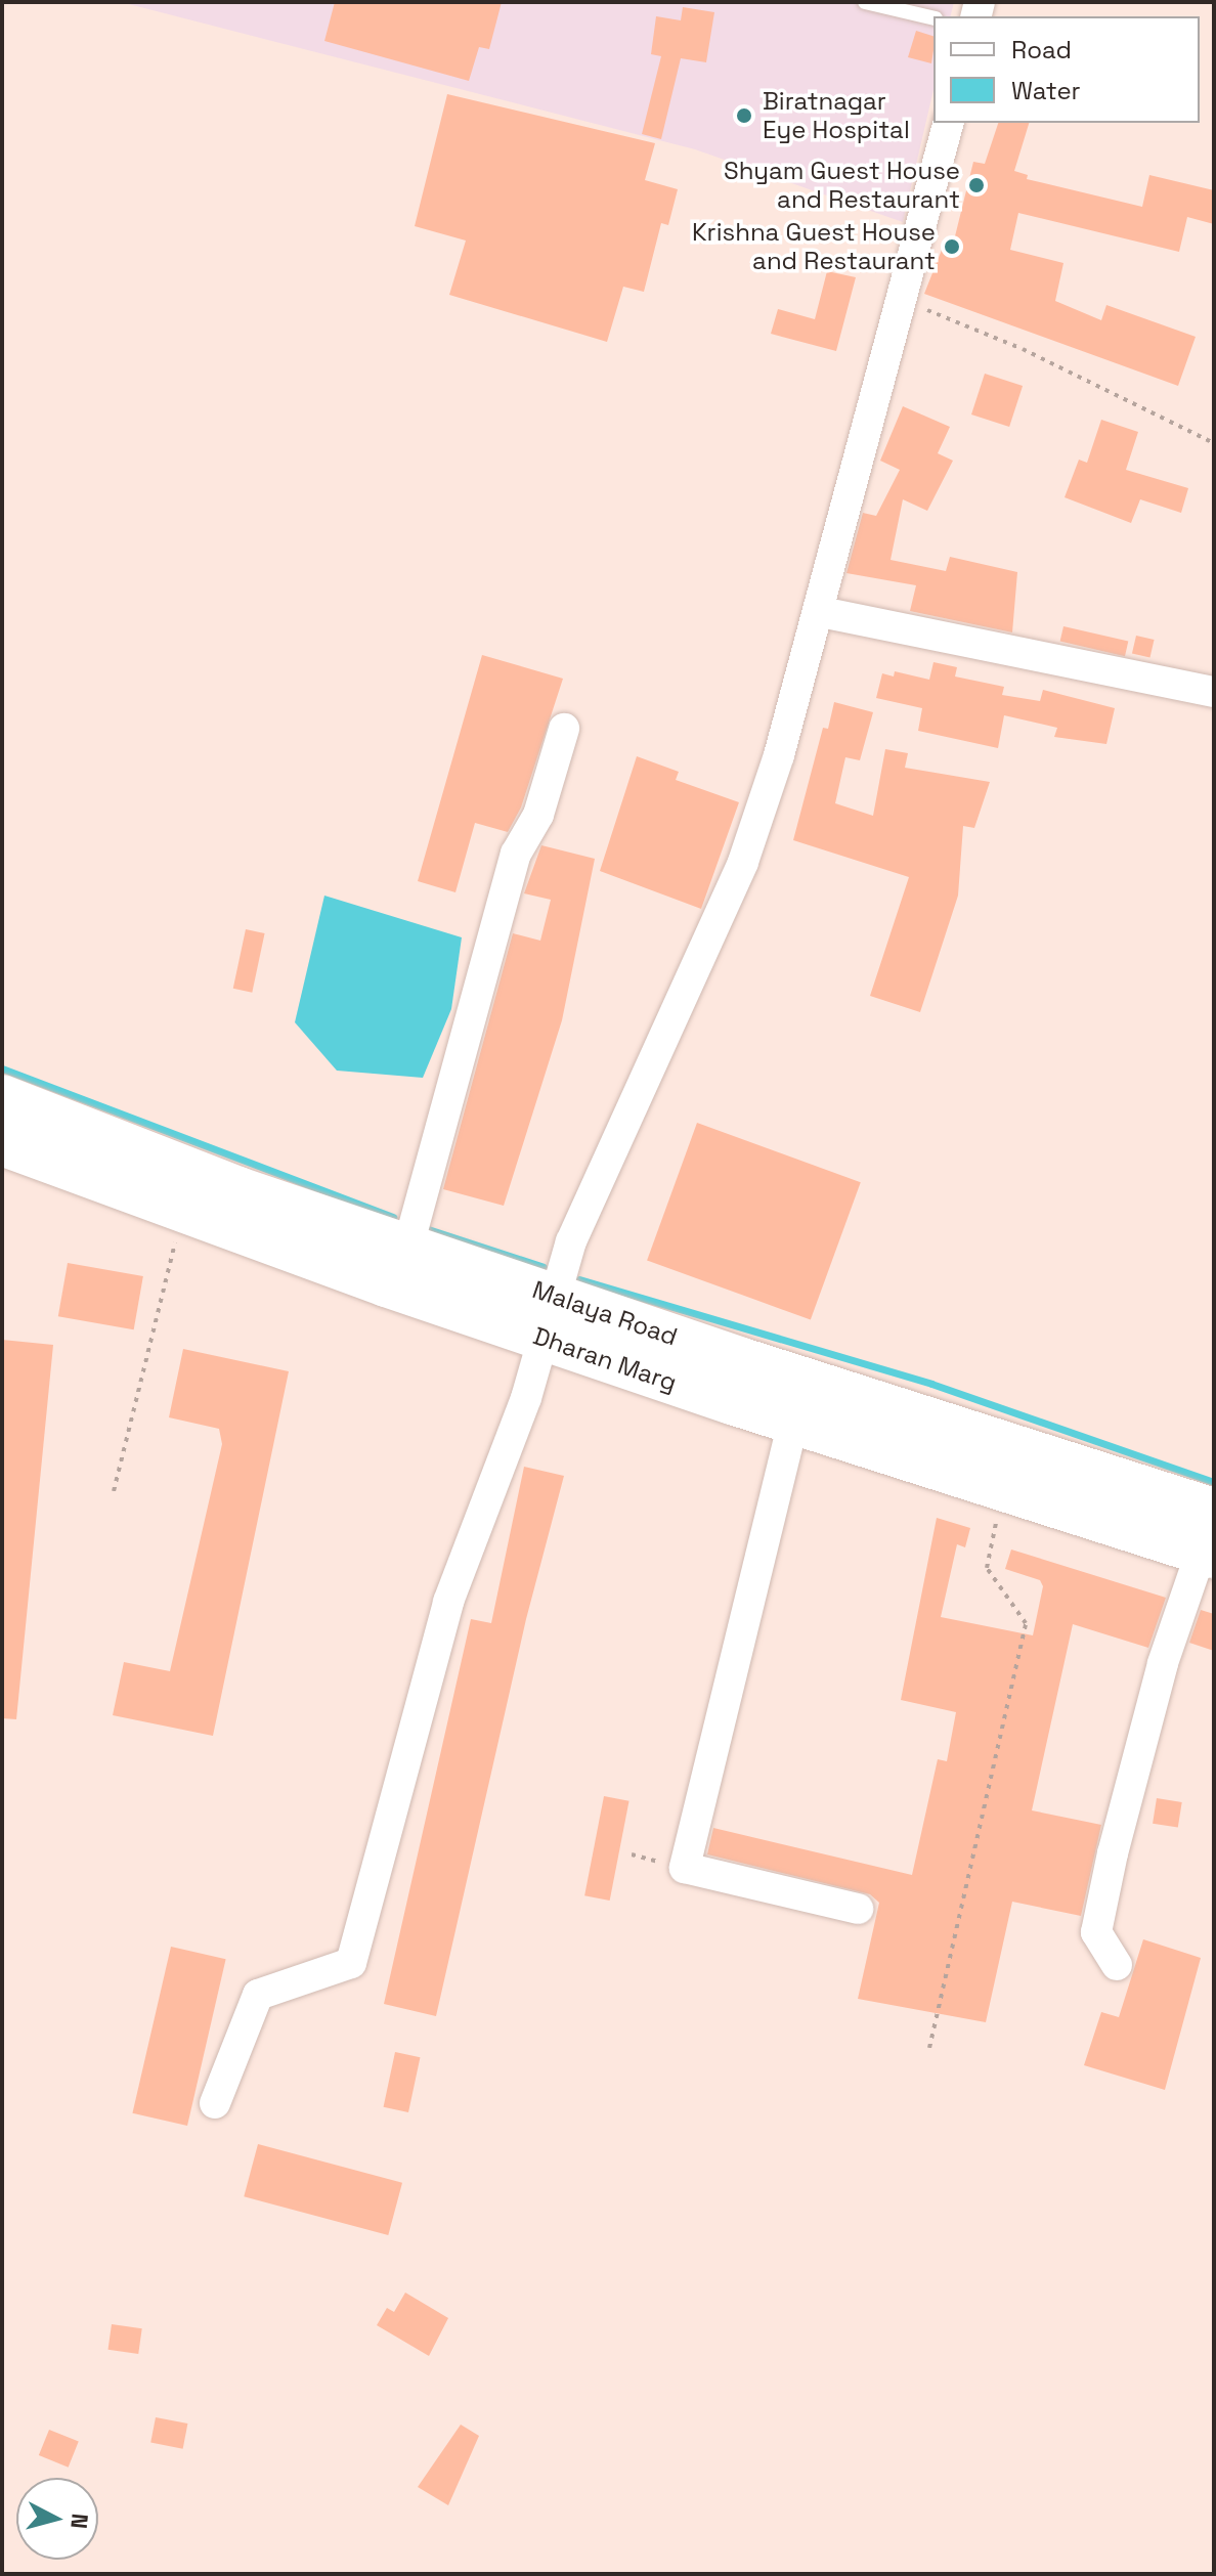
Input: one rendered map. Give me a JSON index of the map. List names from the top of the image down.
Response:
{
  "streets": {
    "main road": ["Malaya Road", "Dharan Marg"]
  },
  "crossings": [
    ["Malaya Road", "Dharan Marg"]
  ],
  "places": ["Biratnagar Eye Hospital", "Shyam Guest House and Restaurant", "Krishna Guest House and Restaurant"],
  "legend": ["Road", "Water"],
  "north": "right"
}
